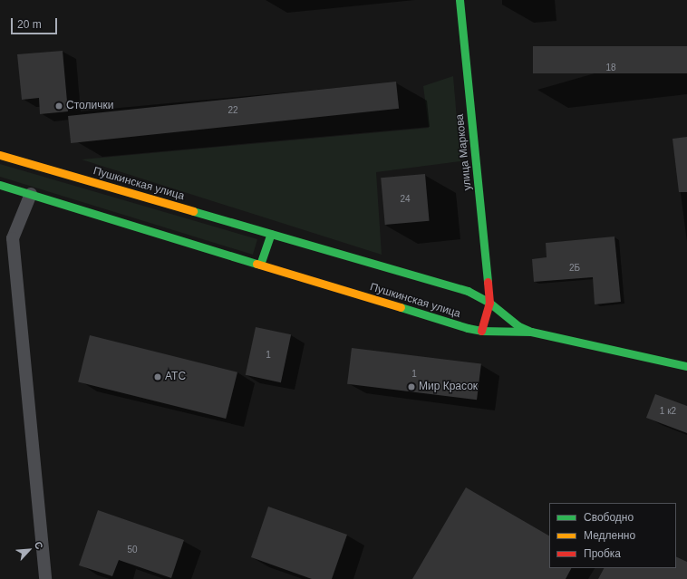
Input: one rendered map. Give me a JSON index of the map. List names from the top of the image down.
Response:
{
  "streets": {
    "main road": ["улица Маркова", "Пушкинская улица"]
  },
  "crossings": [
    ["улица Маркова", "Пушкинская улица"]
  ],
  "places": ["Столички", "АТС", "Мир Красок"],
  "house_numbers": [
    "18",
    "22",
    "24",
    "2Б",
    "1",
    "1",
    "1 к2",
    "50"
  ],
  "legend": ["Свободно", "Медленно", "Пробка"],
  "scale_bar": "20 m",
  "north": "top right"
}
